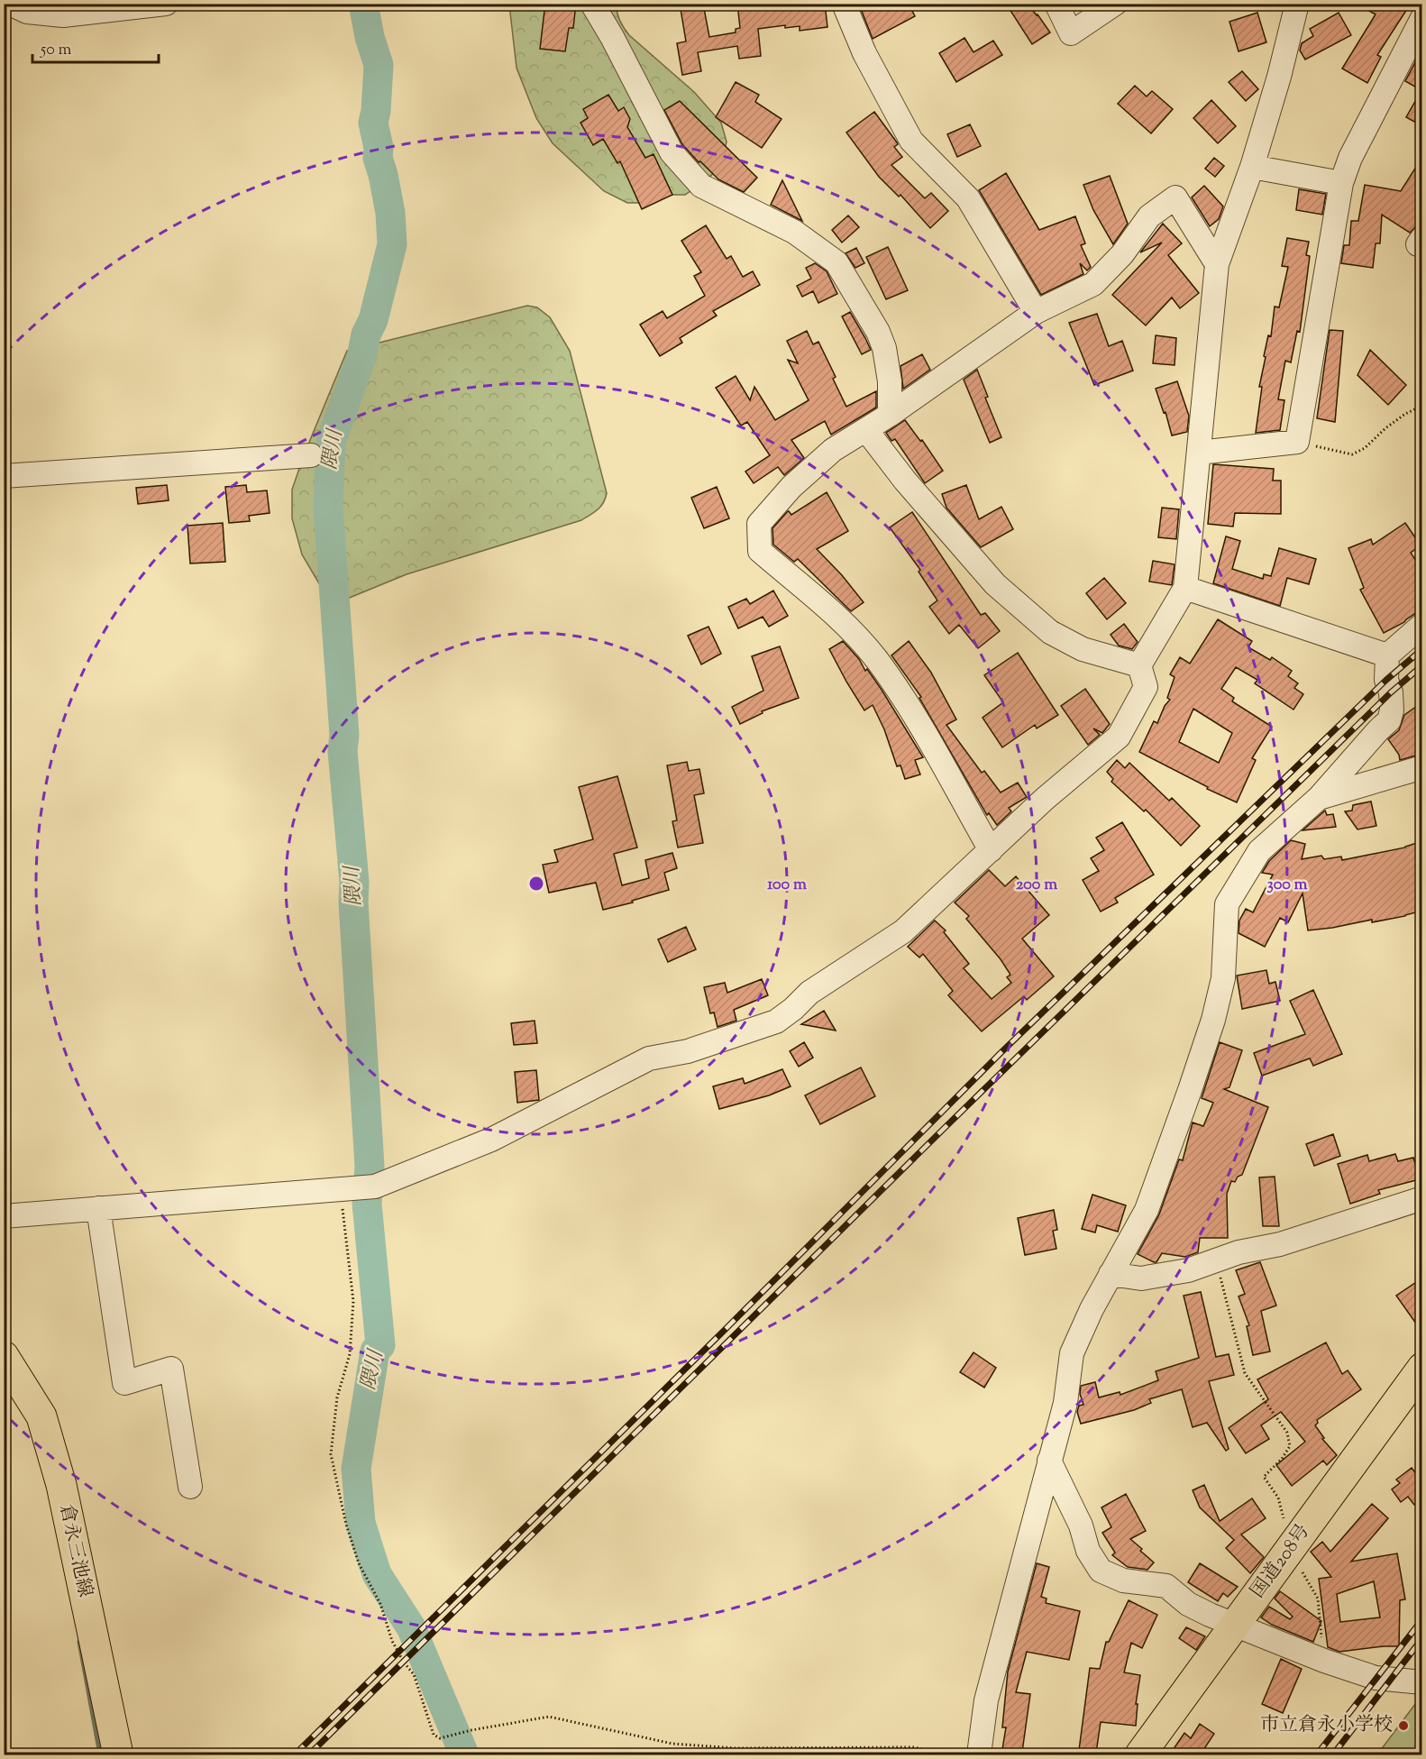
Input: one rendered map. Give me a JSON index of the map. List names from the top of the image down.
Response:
{
  "streets": {
    "main road": ["倉永三池線", "国道208号"]
  },
  "water": ["隈川"],
  "places": ["市立倉永小学校"],
  "scale_bar": "50 m",
  "rings": ["100 m", "200 m", "300 m"]
}
